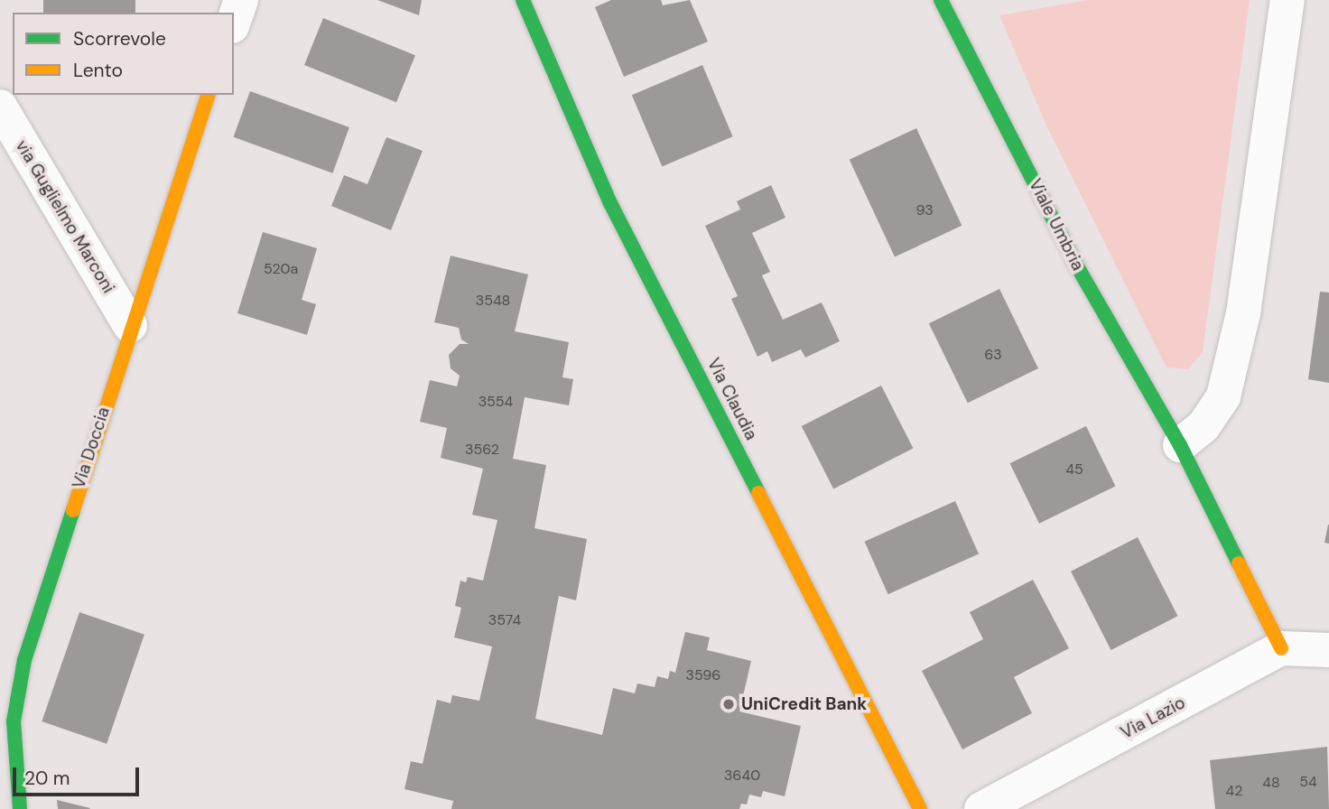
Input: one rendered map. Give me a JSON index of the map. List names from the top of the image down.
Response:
{
  "streets": {
    "street": [
      "via Guglielmo Marconi",
      "Viale Umbria",
      "Via Claudia",
      "Via Doccia",
      "Via Lazio"
    ]
  },
  "crossings": [
    ["via Guglielmo Marconi", "Via Doccia"],
    ["Viale Umbria", "Via Lazio"]
  ],
  "places": ["UniCredit Bank"],
  "house_numbers": [
    "93",
    "520a",
    "3548",
    "63",
    "3554",
    "3562",
    "45",
    "3574",
    "3596",
    "3640",
    "54",
    "48",
    "42"
  ],
  "legend": ["Scorrevole", "Lento"],
  "scale_bar": "20 m"
}
